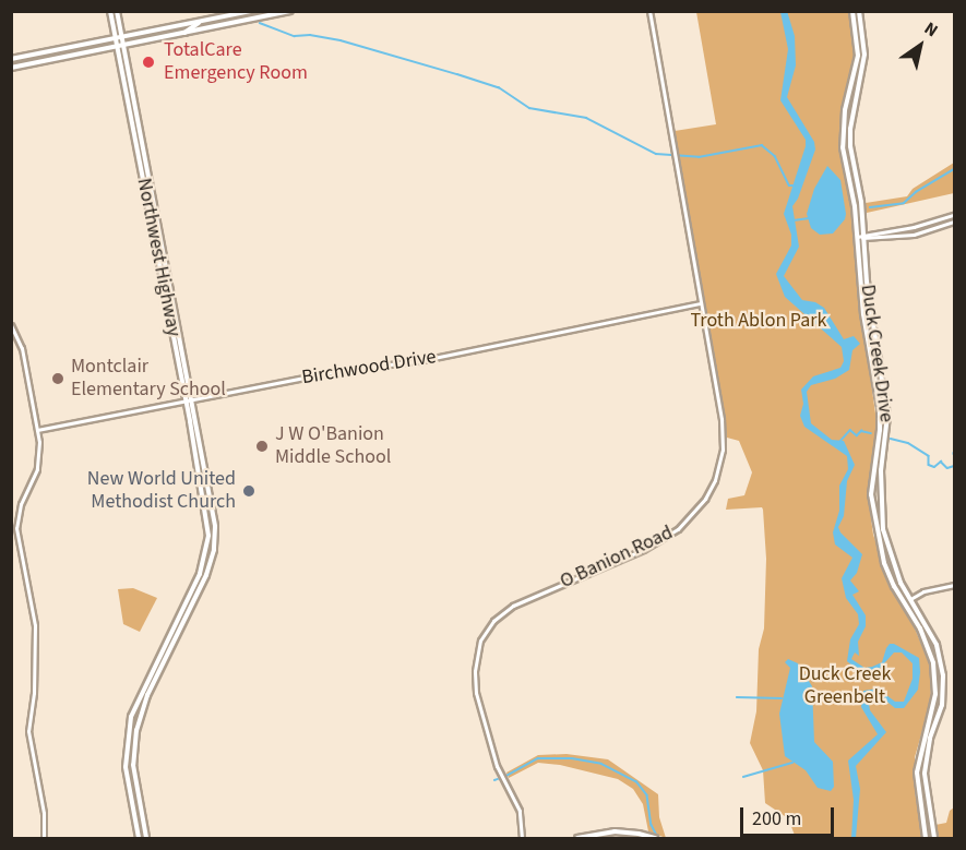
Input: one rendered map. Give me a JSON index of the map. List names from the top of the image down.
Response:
{
  "streets": {
    "main road": ["Northwest Highway", "Duck Creek Drive"],
    "street": ["Birchwood Drive", "O Banion Road"]
  },
  "crossings": [
    ["Northwest Highway", "Birchwood Drive"],
    ["Birchwood Drive", "O Banion Road"]
  ],
  "parks": ["Troth Ablon Park", "Duck Creek Greenbelt"],
  "places": [
    "TotalCare Emergency Room",
    "Montclair Elementary School",
    "J W O'Banion Middle School",
    "New World United Methodist Church"
  ],
  "scale_bar": "200 m",
  "north": "top right"
}
